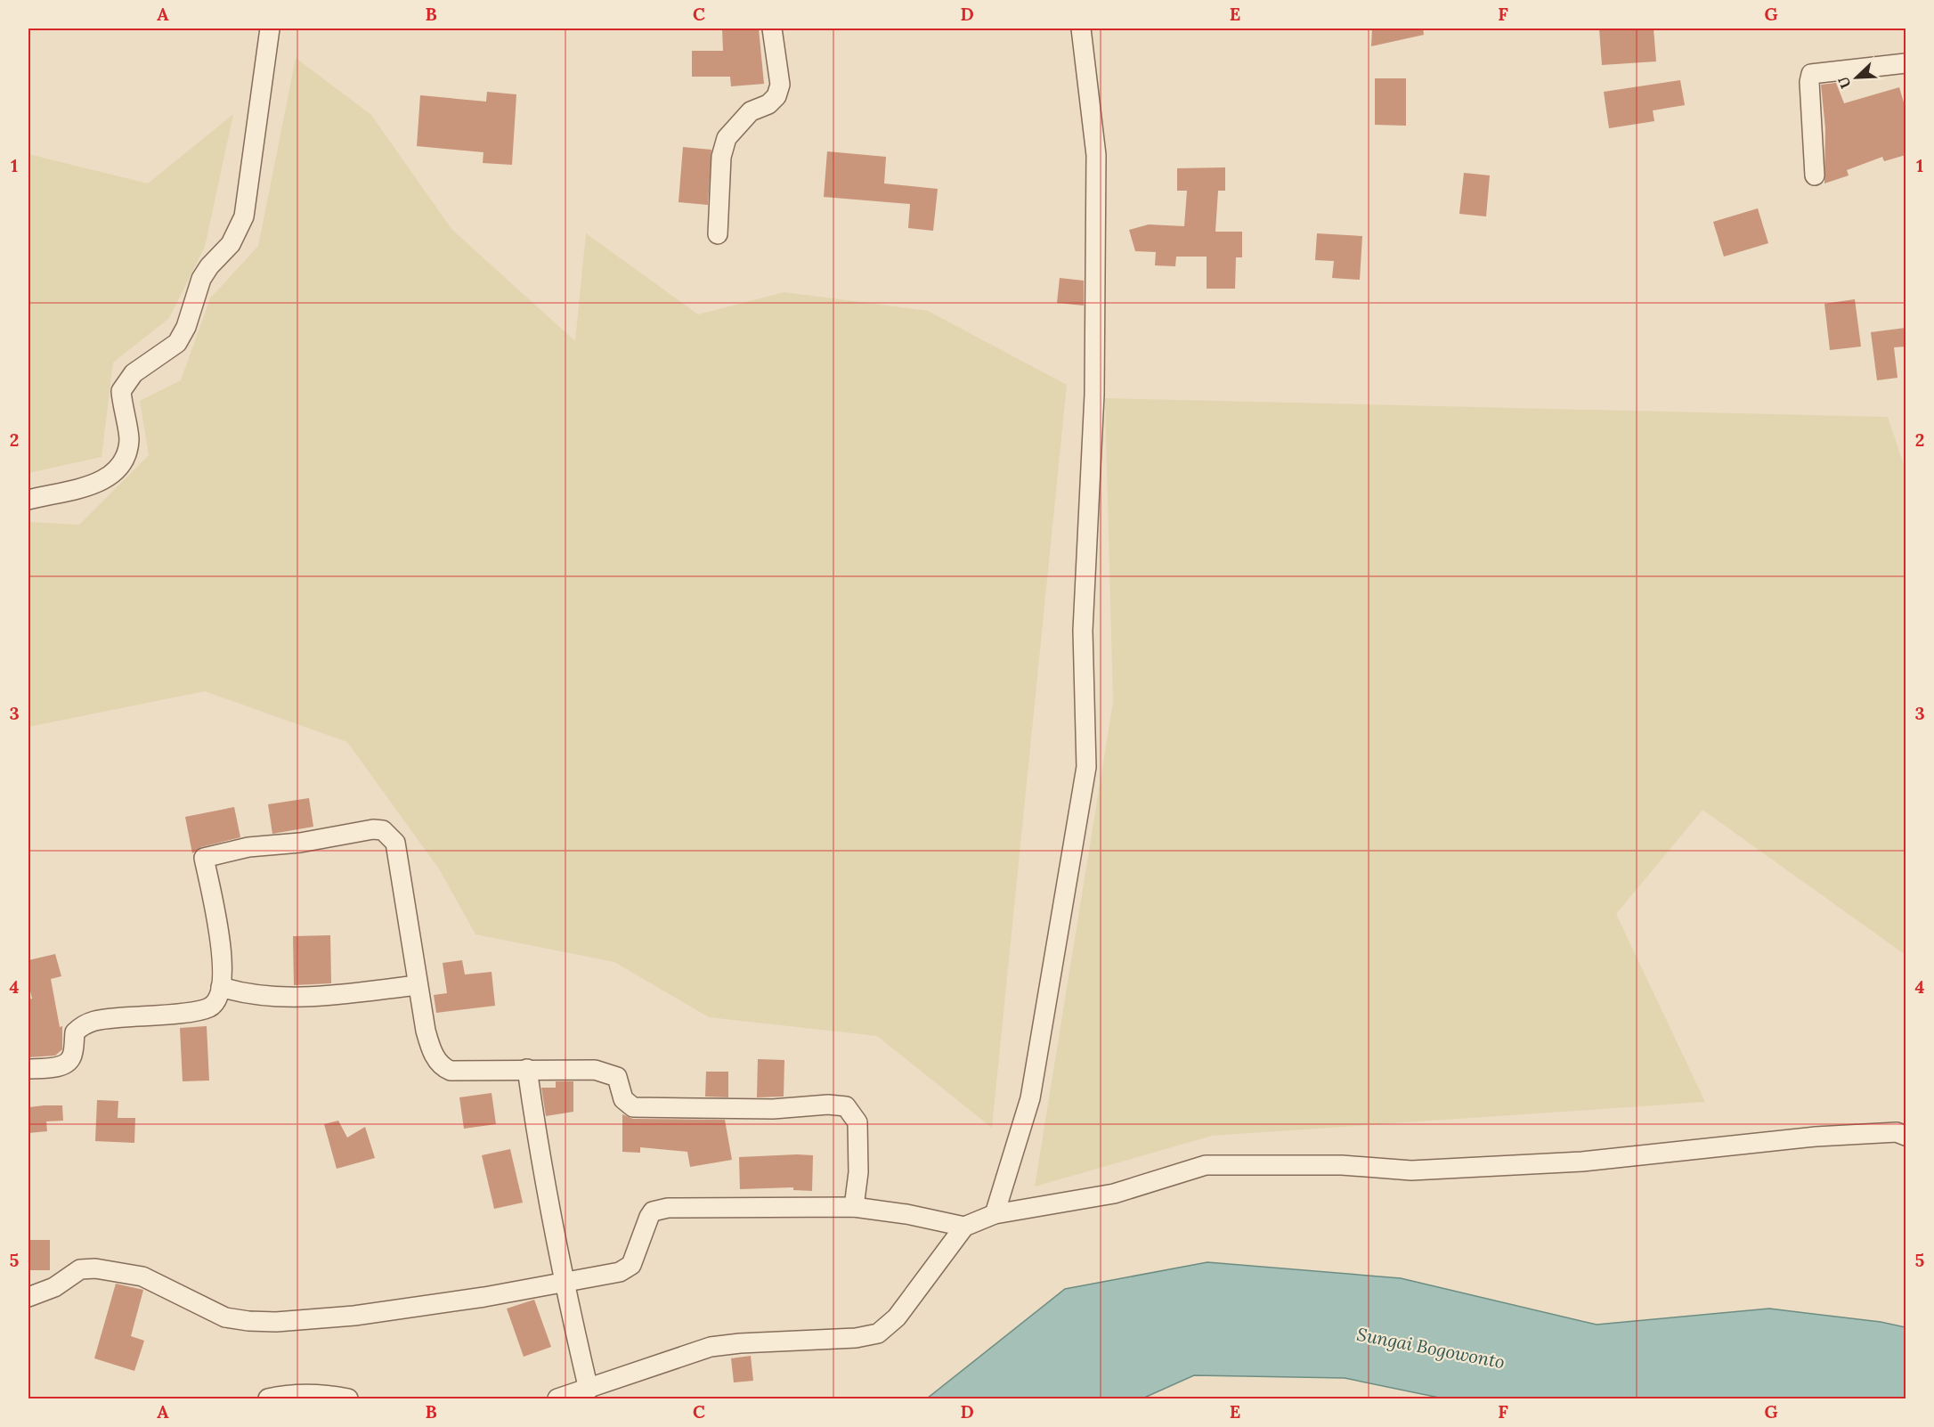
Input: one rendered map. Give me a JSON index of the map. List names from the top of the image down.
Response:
{
  "water": ["Sungai Bogowonto"],
  "north": "bottom left",
  "grid": {
    "columns": [
      "A",
      "B",
      "C",
      "D",
      "E",
      "F",
      "G"
    ],
    "rows": [
      "1",
      "2",
      "3",
      "4",
      "5"
    ]
  }
}
